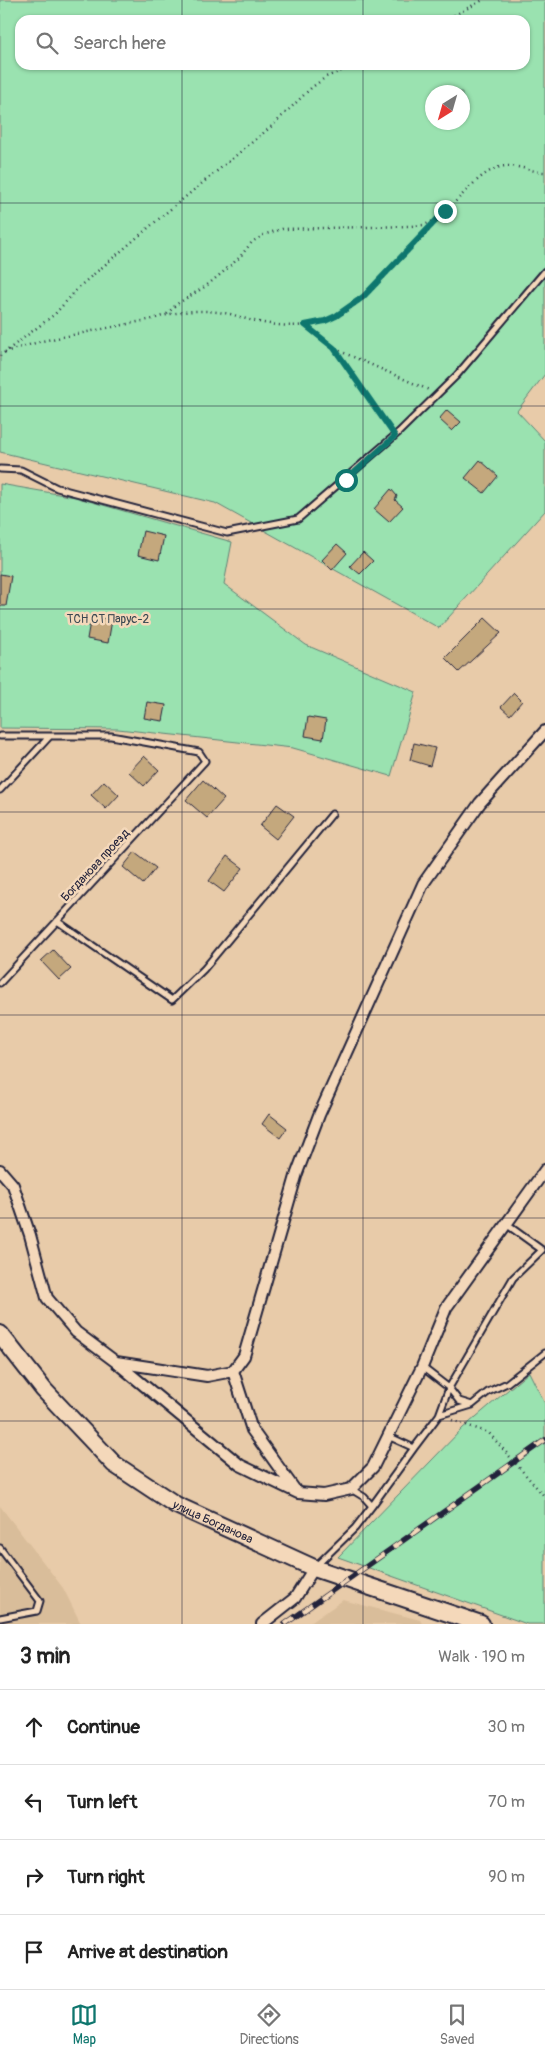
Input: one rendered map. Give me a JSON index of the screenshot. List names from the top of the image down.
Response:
{
  "streets": {
    "main road": ["улица Богданова"],
    "lane": ["Богданова проезд"]
  },
  "parks": ["ТСН СТ Парус-2"],
  "north": "bottom left",
  "page": {
    "search": "Search here",
    "heading": ["3 min", "Walk · 190 m"],
    "list": [
      ["Continue", "30 m"],
      ["Turn left", "70 m"],
      ["Turn right", "90 m"],
      "Arrive at destination"
    ],
    "nav": ["Map", "Directions", "Saved"]
  }
}
